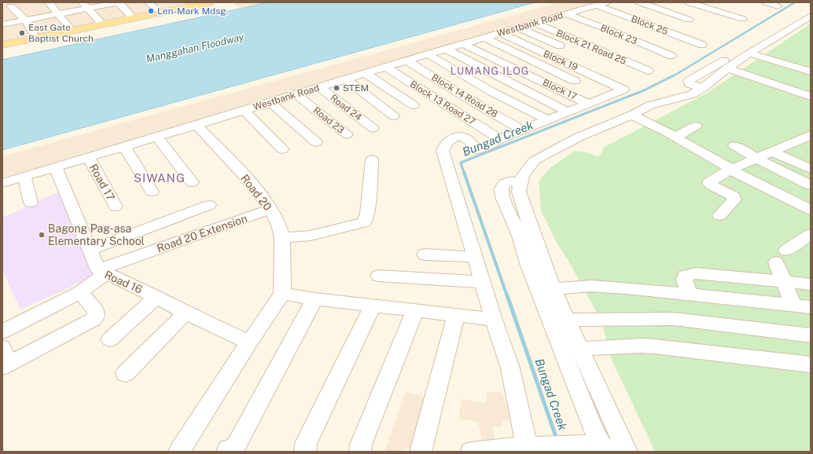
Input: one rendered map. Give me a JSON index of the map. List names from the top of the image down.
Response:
{
  "streets": {
    "street": [
      "Westbank Road",
      "Block 25",
      "Block 23",
      "Block 21 Road 25",
      "Block 19",
      "Block 17",
      "Block 14 Road 28",
      "Block 13 Road 27",
      "Road 24",
      "Road 23",
      "Road 17",
      "Road 20",
      "Road 20 Extension",
      "Road 16"
    ]
  },
  "crossings": [
    ["Westbank Road", "Block 25"],
    ["Westbank Road", "Block 23"],
    ["Westbank Road", "Block 21 Road 25"],
    ["Westbank Road", "Block 19"],
    ["Westbank Road", "Block 17"],
    ["Westbank Road", "Block 14 Road 28"],
    ["Westbank Road", "Block 13 Road 27"],
    ["Westbank Road", "Road 24"],
    ["Westbank Road", "Road 23"],
    ["Westbank Road", "Road 17"],
    ["Westbank Road", "Road 20"],
    ["Westbank Road", "Road 16"],
    ["Block 19", "Block 17"],
    ["Road 20", "Road 20 Extension"],
    ["Road 20 Extension", "Road 16"]
  ],
  "districts": ["LUMANG ILOG", "SIWANG"],
  "water": ["Manggahan Floodway", "Bungad Creek"],
  "places": [
    "Len-Mark Mdsg.",
    "East Gate Baptist Church",
    "STEM",
    "Bagong Pag-asa Elementary School"
  ]
}
